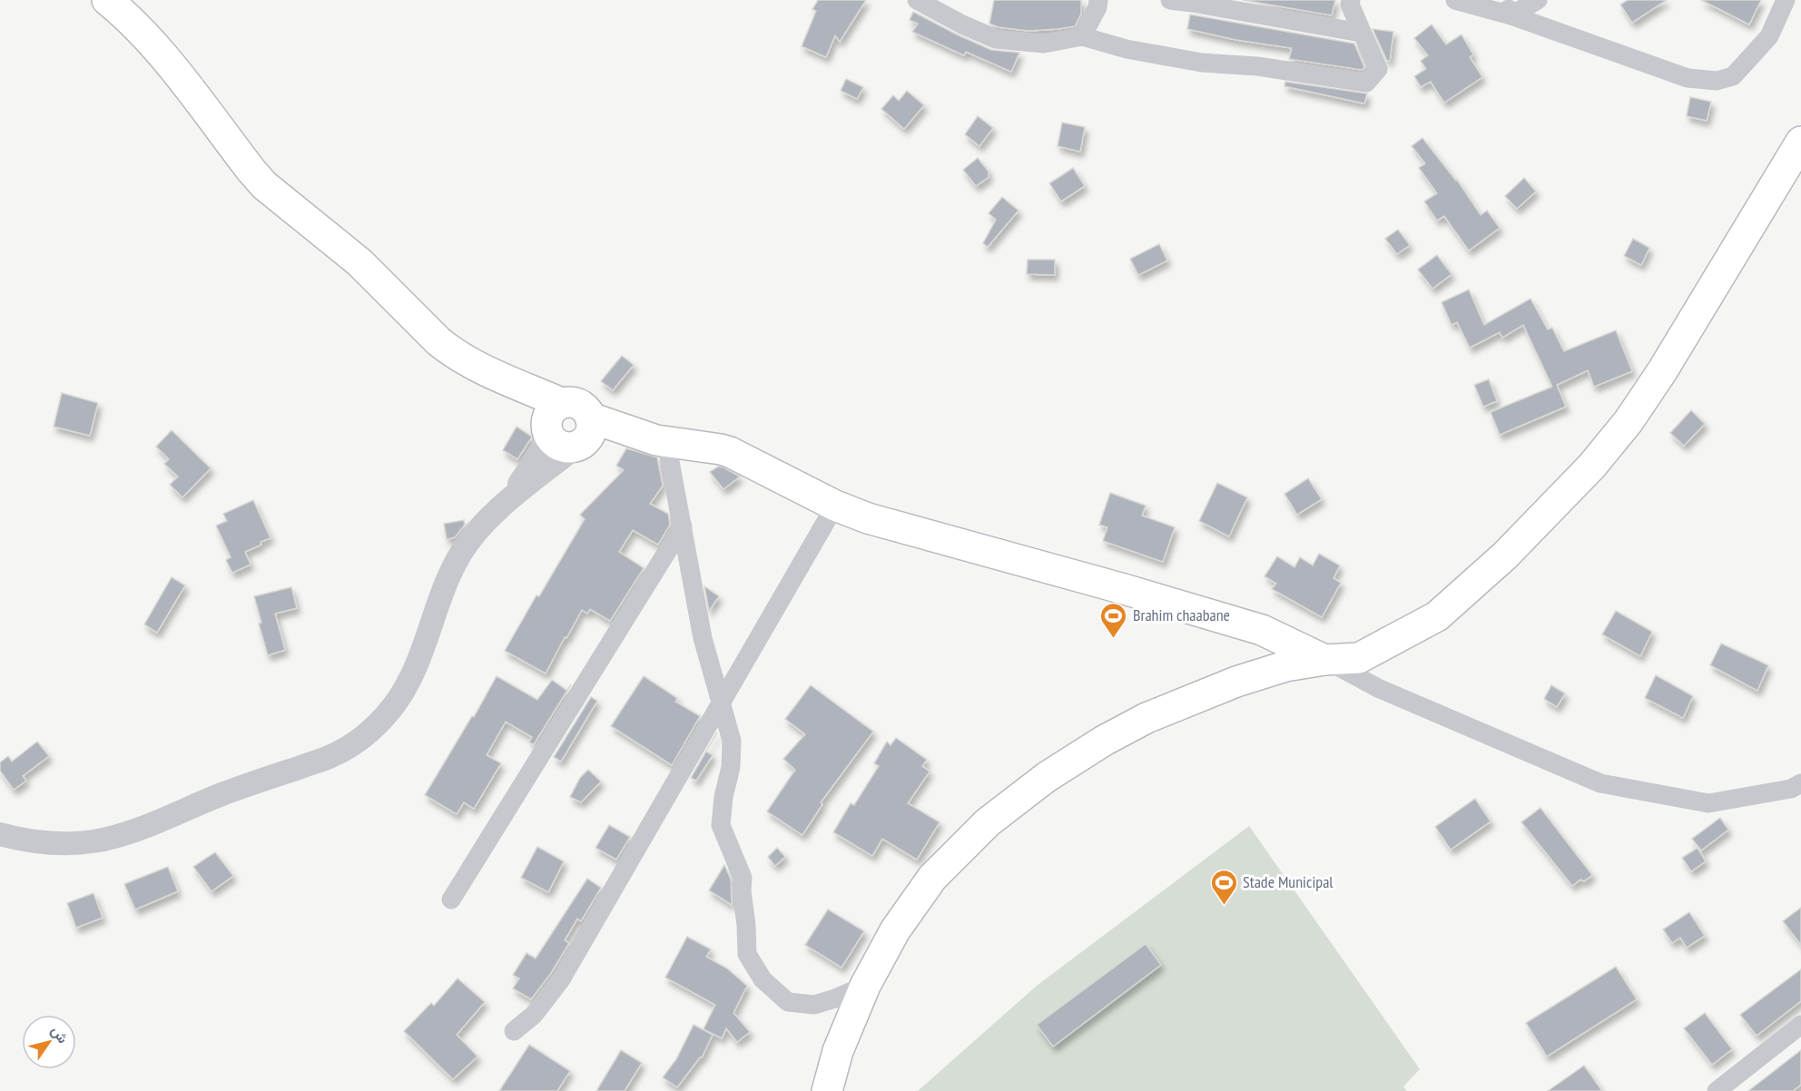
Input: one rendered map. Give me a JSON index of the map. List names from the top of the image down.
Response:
{
  "places": {
    "sports": ["Brahim chaabane", "Stade Municipal"]
  },
  "north": "top right"
}
